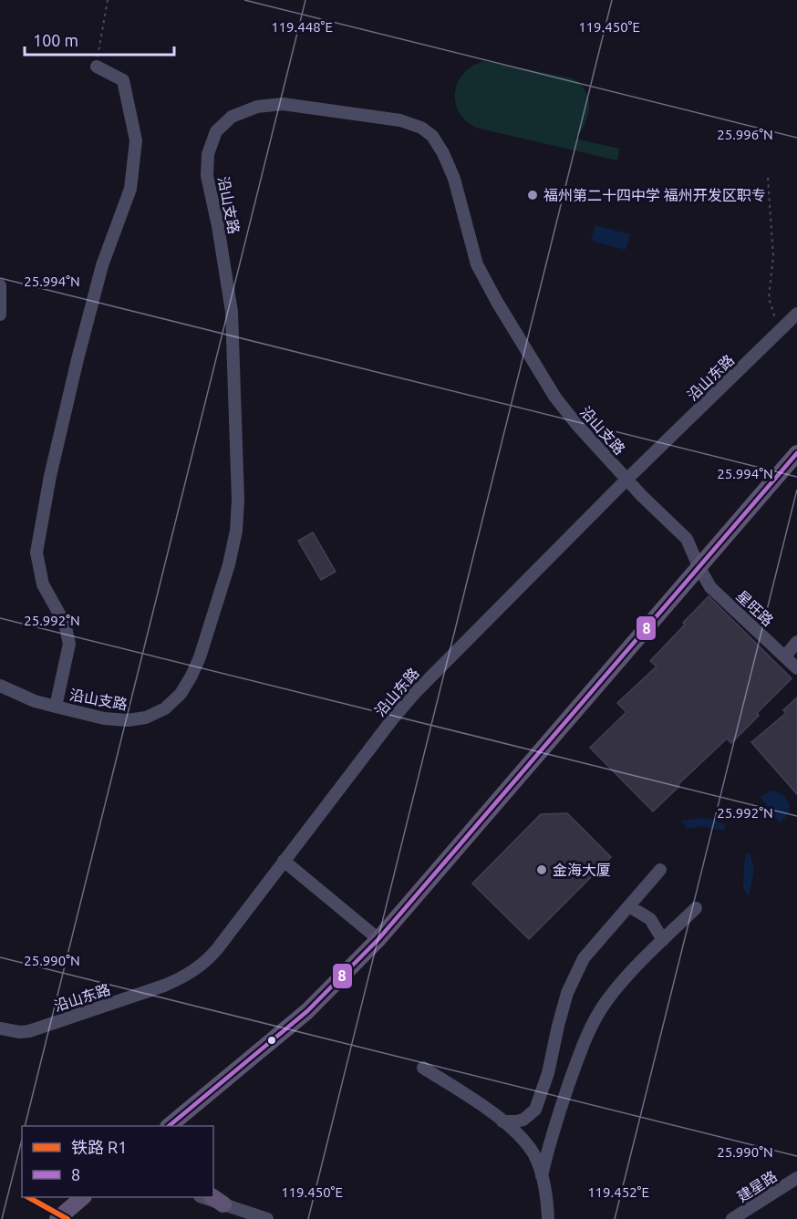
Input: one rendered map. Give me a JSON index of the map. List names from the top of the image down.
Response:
{
  "streets": {
    "street": [
      "沿山支路",
      "沿山东路",
      "星旺路",
      "建星路"
    ]
  },
  "crossings": [
    ["沿山支路", "沿山东路"],
    ["沿山支路", "星旺路"]
  ],
  "places": ["福州第二十四中学 福州开发区职专", "金海大厦"],
  "lines": ["transit line 8", "rail line R1"],
  "legend": ["铁路 R1", "8"],
  "scale_bar": "100 m",
  "coordinates": [
    "119.448°E",
    "119.450°E",
    "25.996°N",
    "25.994°N",
    "25.992°N",
    "25.990°N",
    "119.452°E"
  ]
}
